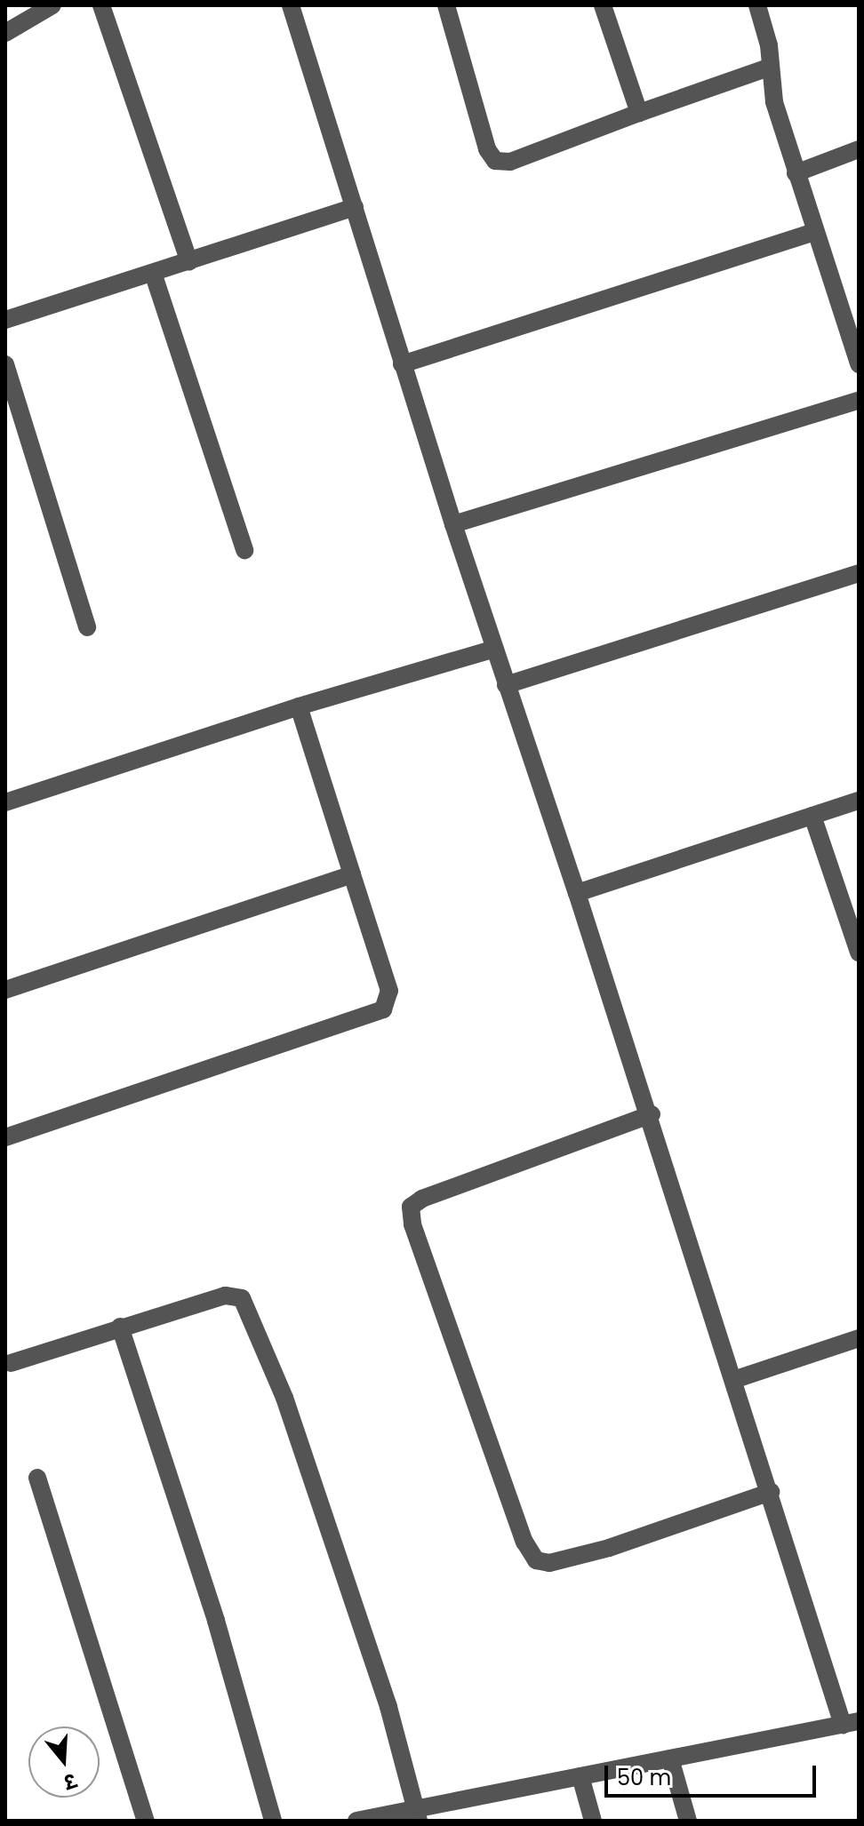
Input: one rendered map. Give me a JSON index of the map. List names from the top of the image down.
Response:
{
  "scale_bar": "50 m",
  "north": "bottom"
}
